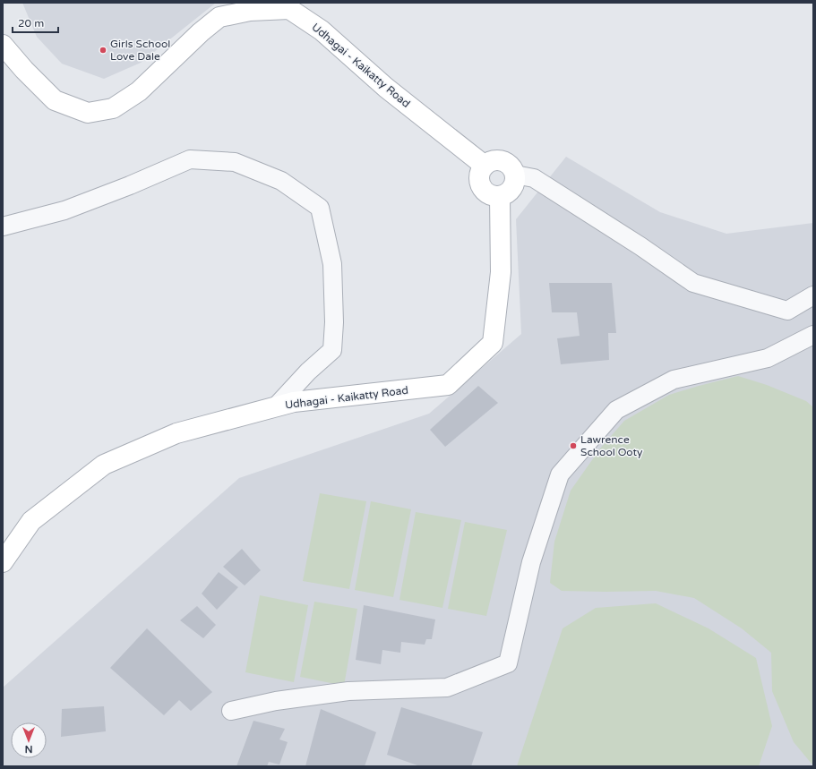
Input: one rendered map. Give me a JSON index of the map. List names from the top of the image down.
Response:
{
  "streets": {
    "main road": ["Udhagai - Kaikatty Road"]
  },
  "places": ["Girls School Love Dale", "Lawrence School Ooty"],
  "scale_bar": "20 m",
  "north": "bottom"
}
